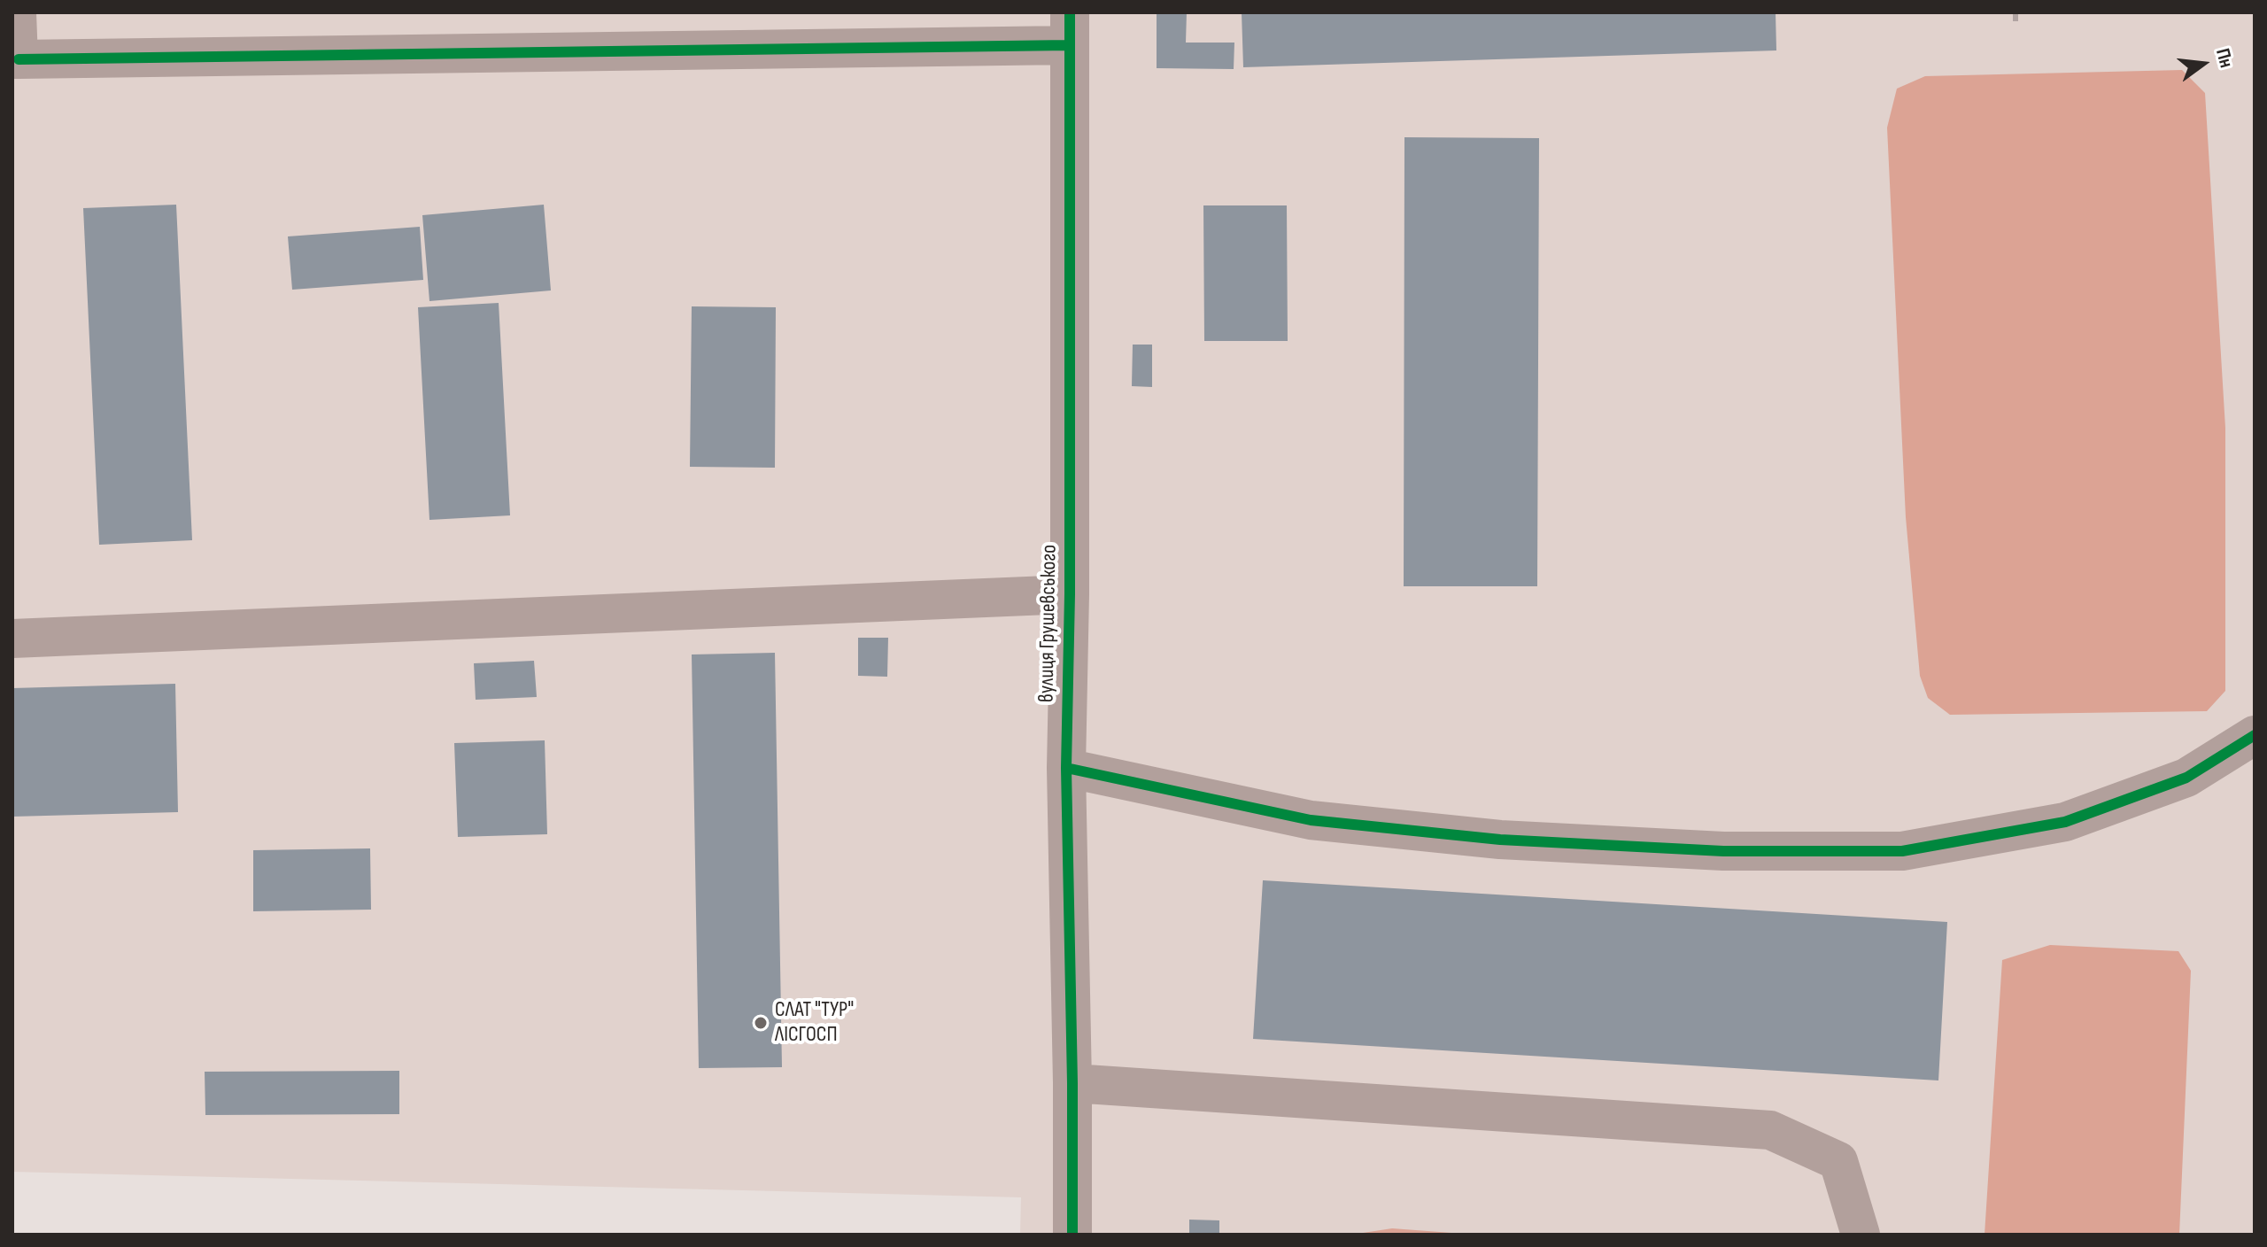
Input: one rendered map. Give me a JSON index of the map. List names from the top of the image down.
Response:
{
  "streets": {
    "street": ["вулиця Грушевського"]
  },
  "places": ["СЛАТ \"ТУР\" ЛІСГОСП"],
  "north": "right"
}
